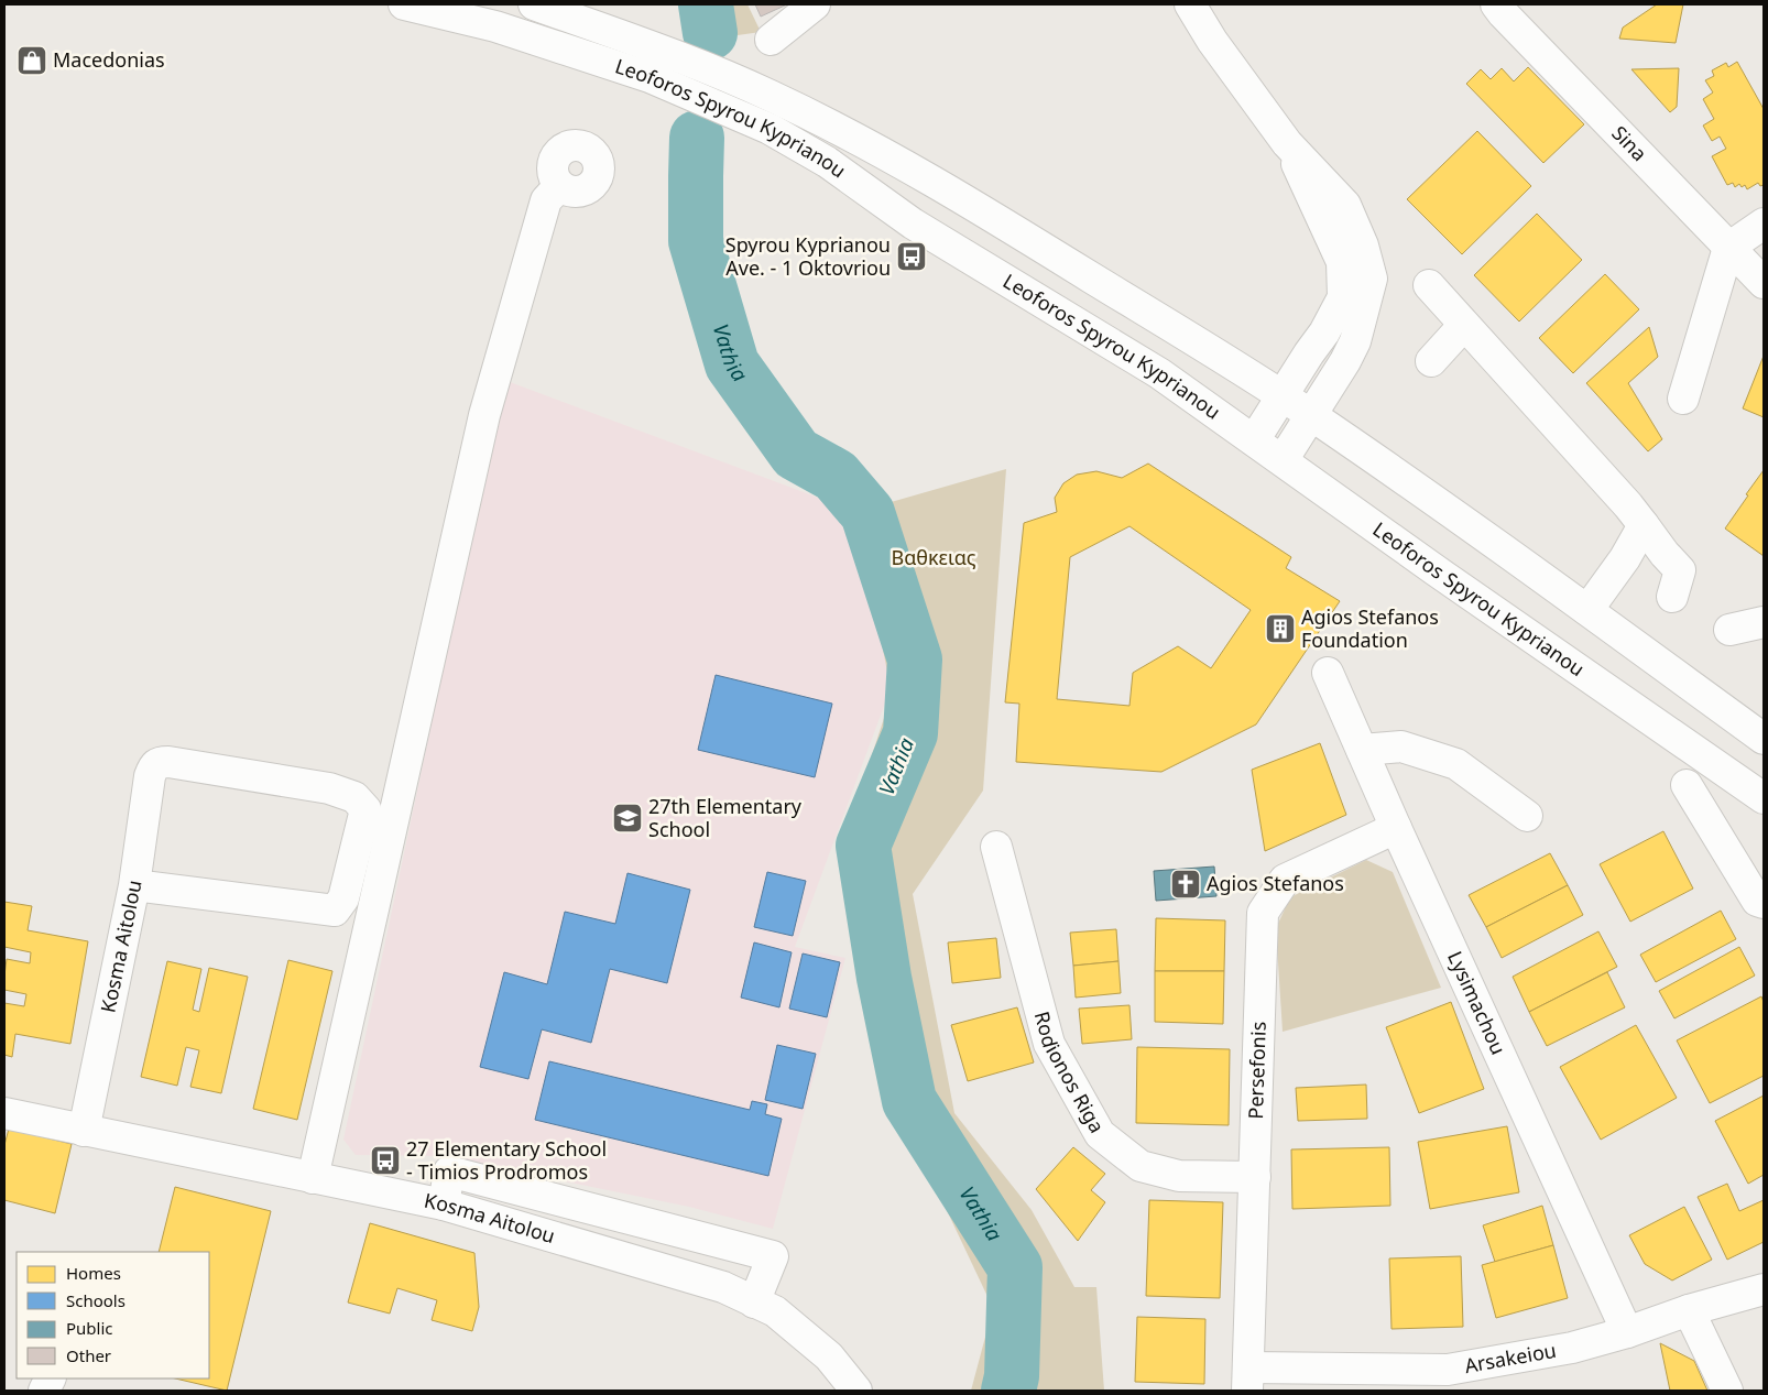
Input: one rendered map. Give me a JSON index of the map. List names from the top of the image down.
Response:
{
  "streets": {
    "street": [
      "Leoforos Spyrou Kyprianou",
      "Sina",
      "Kosma Aitolou",
      "Lysimachou",
      "Rodionos Riga",
      "Persefonis",
      "Arsakeiou"
    ]
  },
  "crossings": [
    ["Lysimachou", "Persefonis"],
    ["Lysimachou", "Arsakeiou"],
    ["Rodionos Riga", "Persefonis"],
    ["Persefonis", "Arsakeiou"]
  ],
  "water": ["Vathia"],
  "parks": ["Βαθκειας"],
  "places": {
    "shop": ["Macedonias"],
    "bus stop": ["Spyrou Kyprianou Ave. - 1 Oktovriou", "27 Elementary School - Timios Prodromos"],
    "building": ["Agios Stefanos Foundation"],
    "school or university": ["27th Elementary School"],
    "church": ["Agios Stefanos"]
  },
  "legend": [
    "Homes",
    "Schools",
    "Public",
    "Other"
  ]
}
